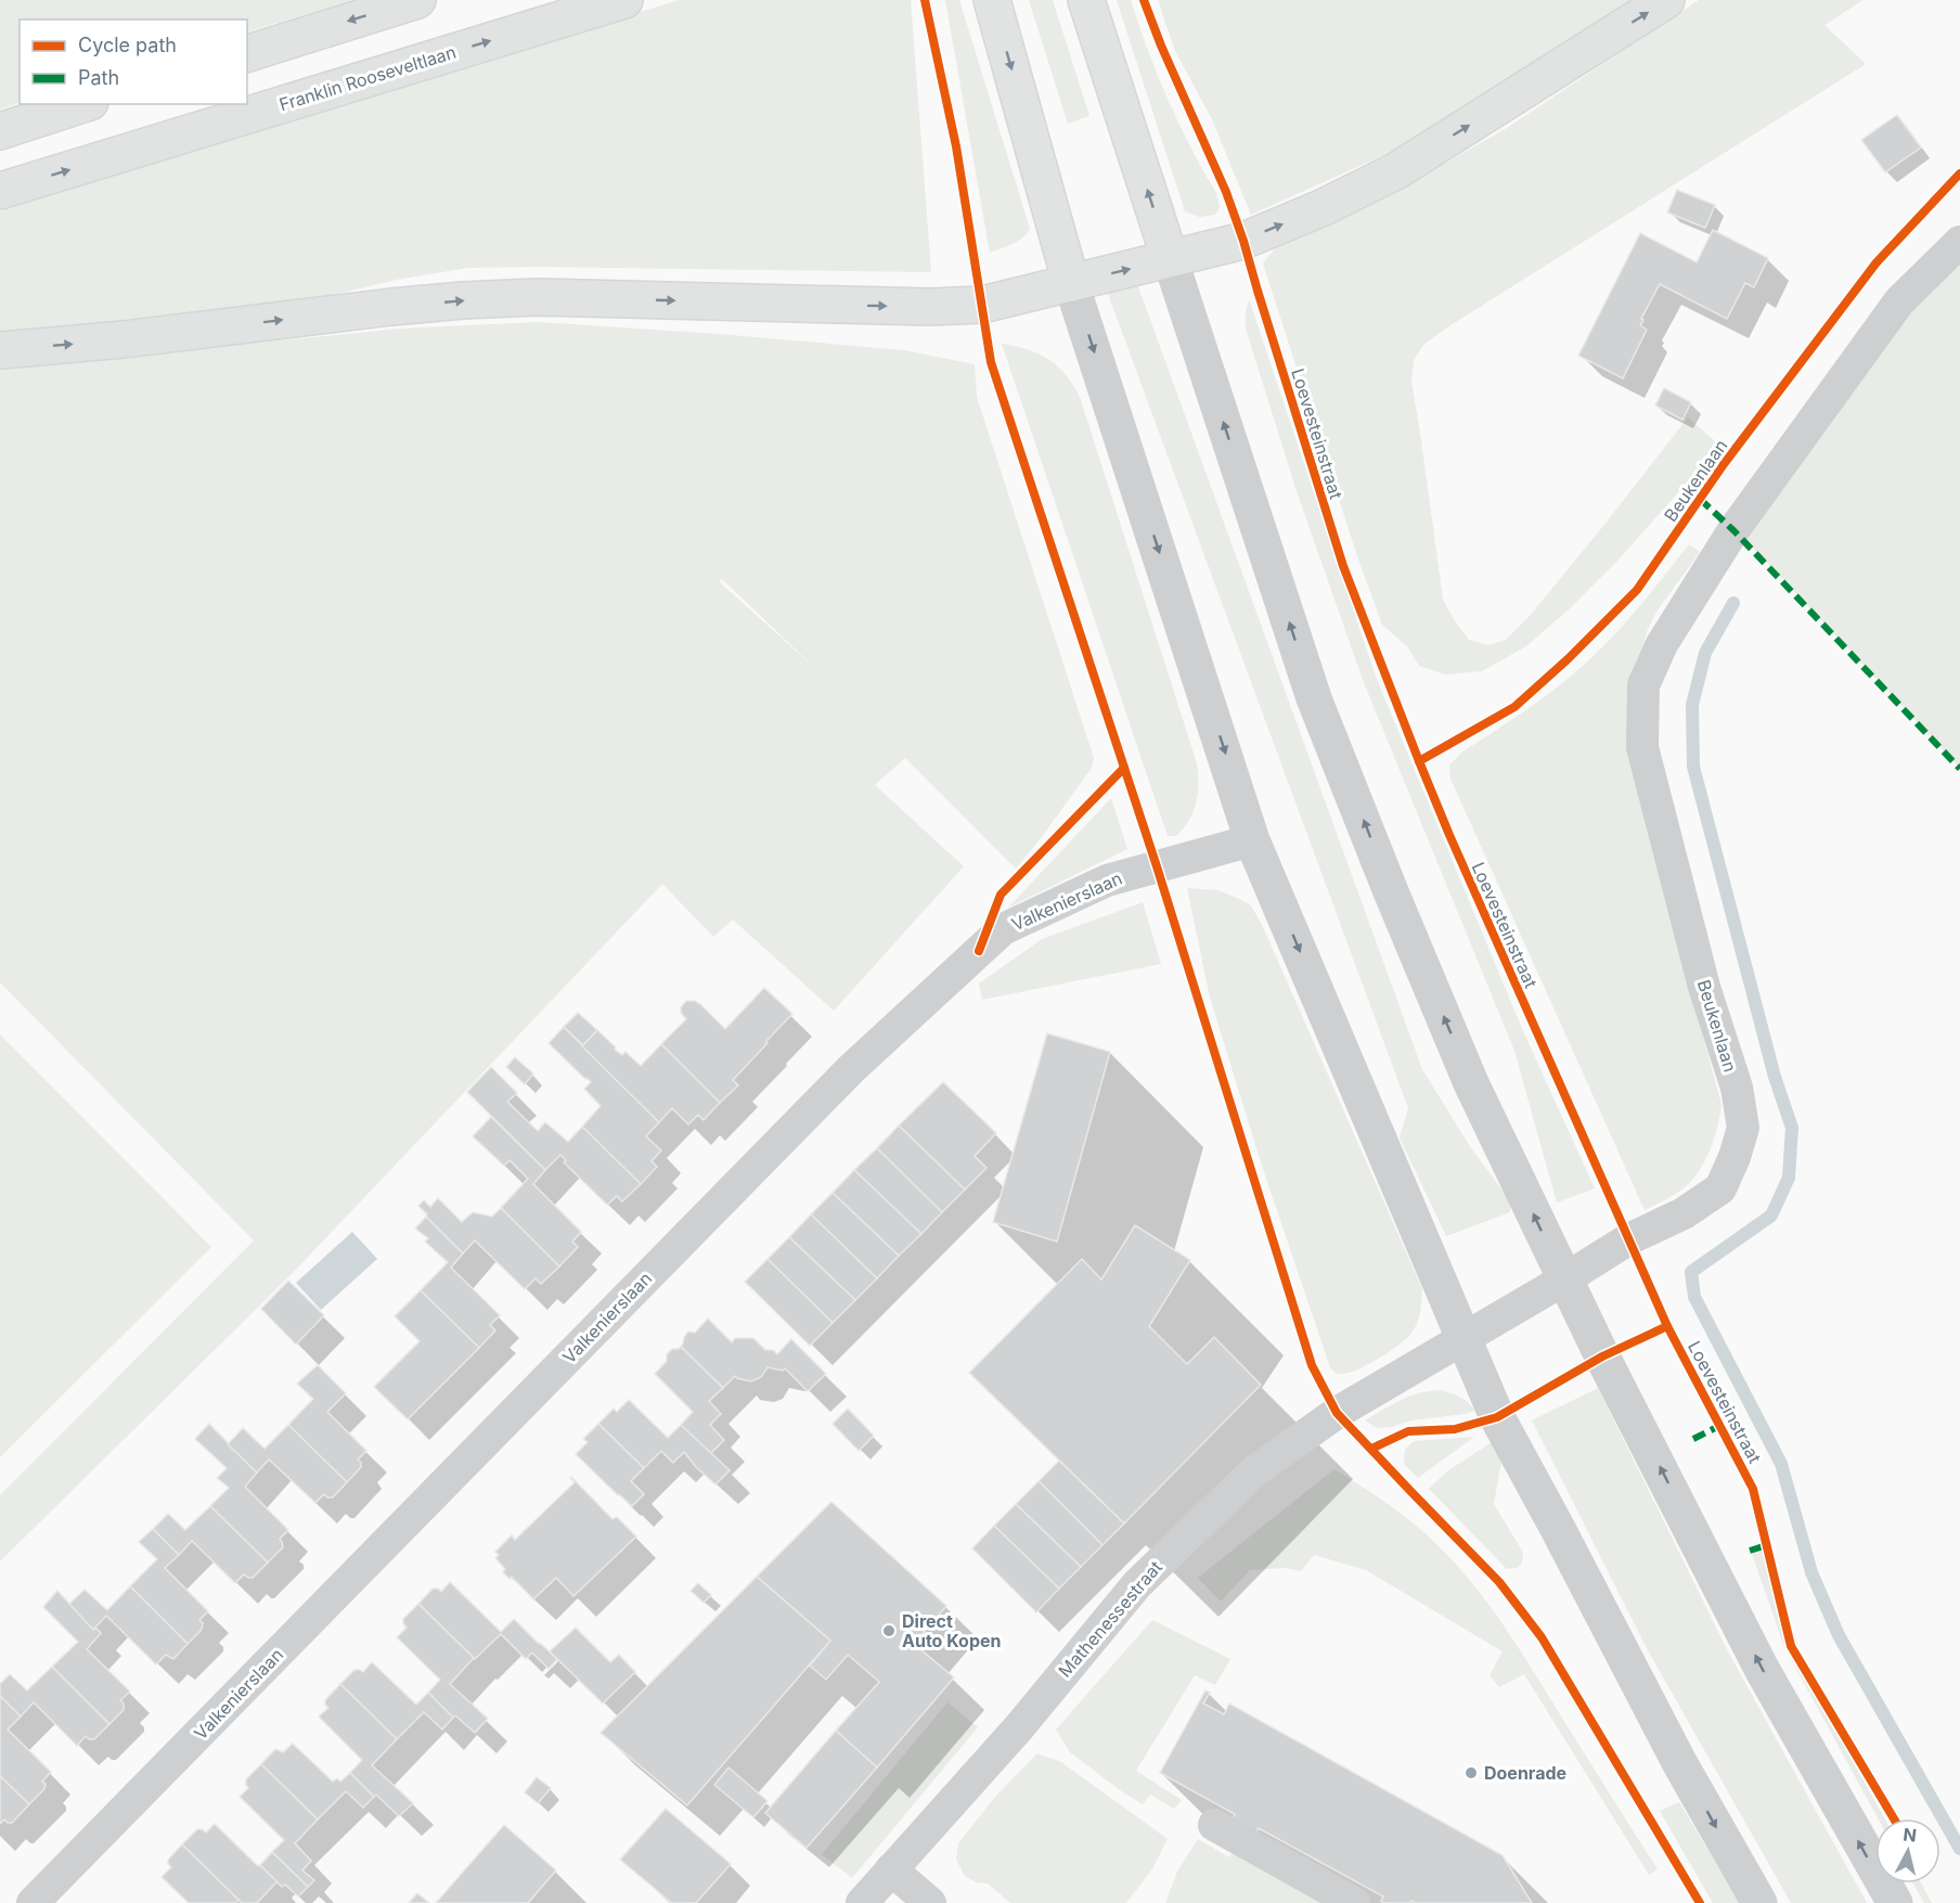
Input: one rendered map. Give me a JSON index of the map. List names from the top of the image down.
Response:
{
  "streets": {
    "main road": ["Franklin Rooseveltlaan"],
    "street": ["Beukenlaan", "Valkenierslaan", "Mathenessestraat"],
    "cycle path": ["Loevesteinstraat"]
  },
  "crossings": [
    ["Beukenlaan", "Mathenessestraat"]
  ],
  "places": ["Direct Auto Kopen", "Doenrade"],
  "legend": ["Cycle path", "Path"],
  "north": "top"
}
